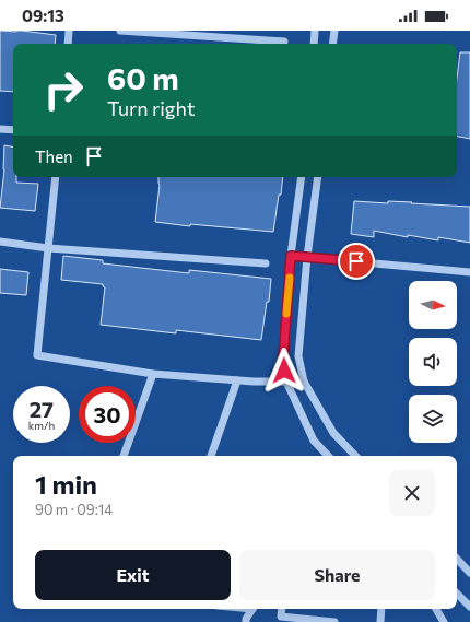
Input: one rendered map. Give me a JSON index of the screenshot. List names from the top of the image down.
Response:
{
  "north": "right",
  "page": {
    "status": "09:13",
    "turn": ["60 m", "Turn right"],
    "then": "Then",
    "speed": "27 km/h",
    "limit": "30",
    "heading": ["1 min", "90 m · 09:14"],
    "buttons": ["Exit", "Share"]
  }
}
